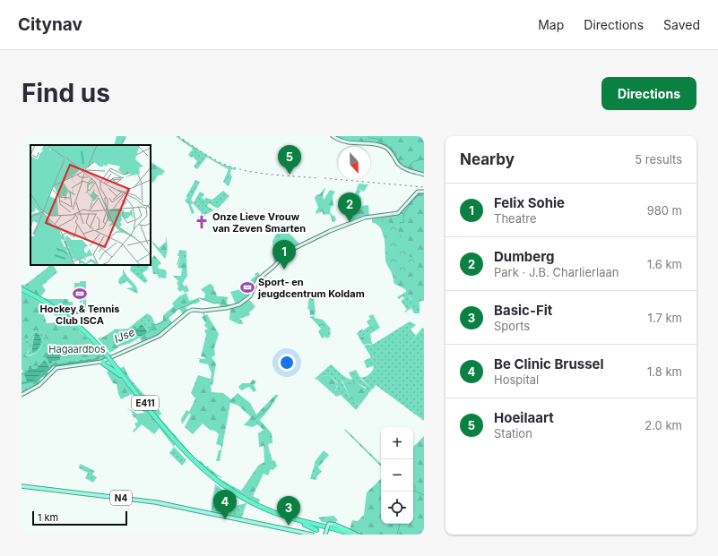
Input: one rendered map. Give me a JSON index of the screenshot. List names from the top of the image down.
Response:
{
  "streets": {
    "highway": ["E411"],
    "main road": ["N4"]
  },
  "water": ["IJse"],
  "parks": ["Hagaardbos"],
  "places": {
    "church": ["Onze Lieve Vrouw van Zeven Smarten"],
    "sports": ["Sport- en jeugdcentrum Koldam", "Hockey & Tennis Club ISCA"]
  },
  "scale_bar": "1 km",
  "north": "bottom",
  "page": {
    "header": "Citynav",
    "nav": ["Map", "Directions", "Saved"],
    "buttons": "Directions",
    "title": "Find us",
    "heading": ["Nearby", "5 results"],
    "pins": [
      "5",
      "2",
      "1",
      "4",
      "3"
    ],
    "list": [
      {
        "mark": "1",
        "name": "Felix Sohie",
        "note": "Theatre",
        "value": "980 m"
      },
      {
        "mark": "2",
        "name": "Dumberg",
        "note": "Park · J.B. Charlierlaan",
        "value": "1.6 km"
      },
      {
        "mark": "3",
        "name": "Basic-Fit",
        "note": "Sports",
        "value": "1.7 km"
      },
      {
        "mark": "4",
        "name": "Be Clinic Brussel",
        "note": "Hospital",
        "value": "1.8 km"
      },
      {
        "mark": "5",
        "name": "Hoeilaart",
        "note": "Station",
        "value": "2.0 km"
      }
    ],
    "map_buttons": ["+", "−"],
    "scale": "1 km"
  }
}
